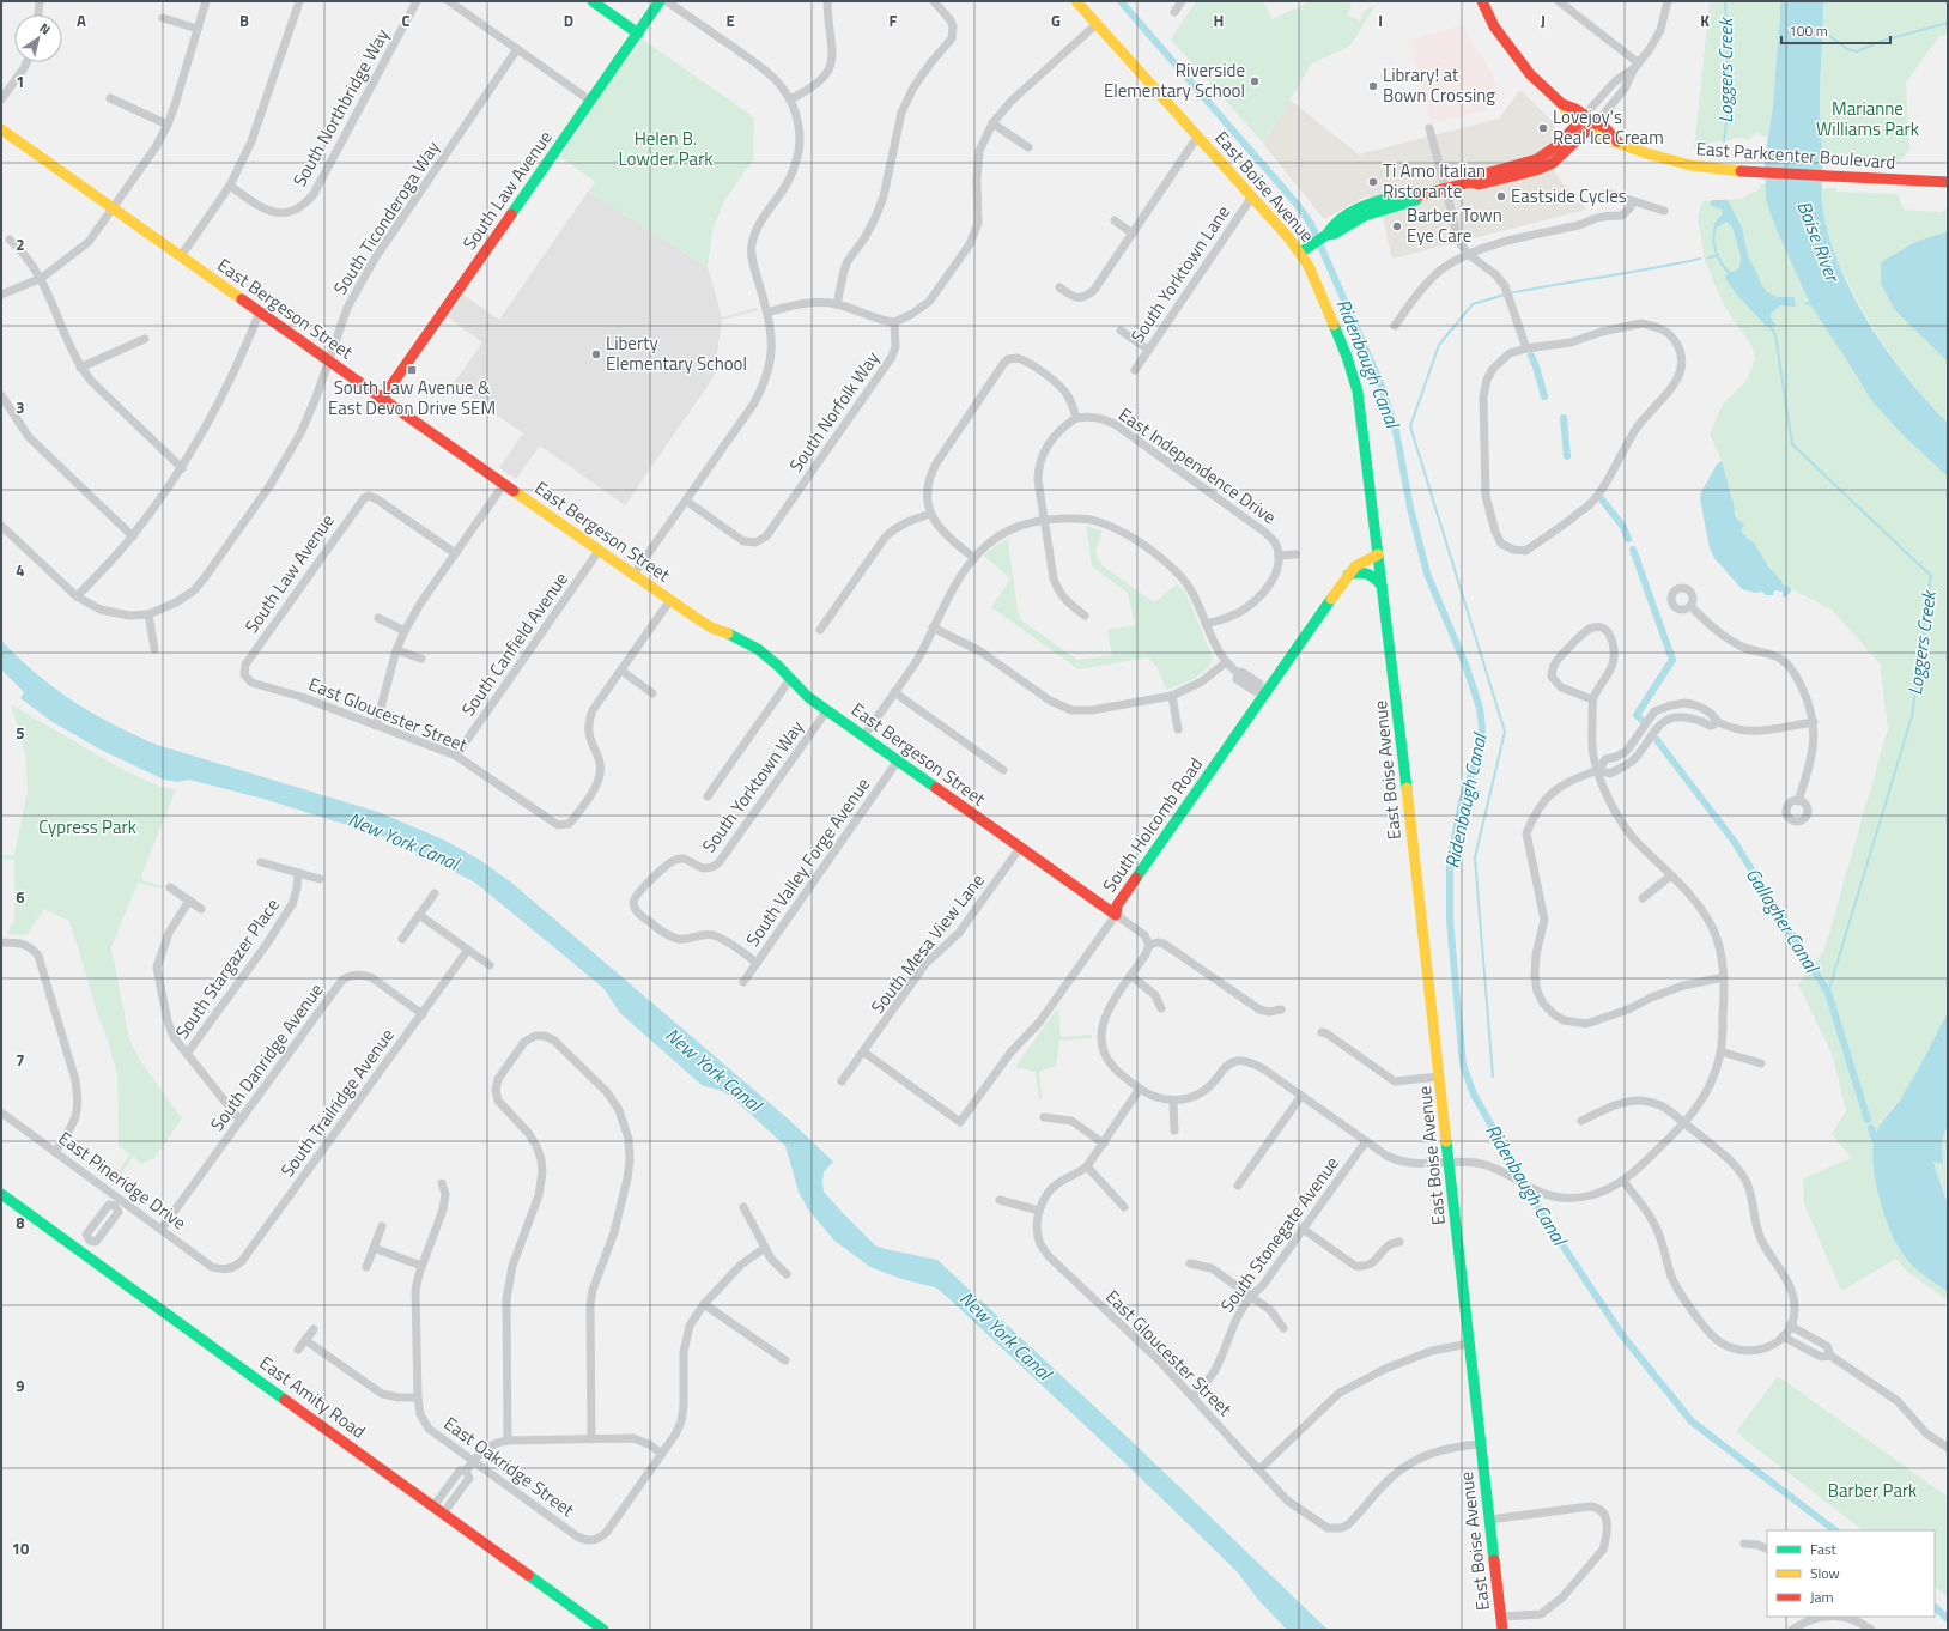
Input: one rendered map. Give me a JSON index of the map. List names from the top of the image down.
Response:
{
  "streets": {
    "street": [
      "South Northbridge Way",
      "East Parkcenter Boulevard",
      "East Boise Avenue",
      "South Law Avenue",
      "South Ticonderoga Way",
      "South Yorktown Lane",
      "East Bergeson Street",
      "South Norfolk Way",
      "East Independence Drive",
      "South Canfield Avenue",
      "East Gloucester Street",
      "South Yorktown Way",
      "South Holcomb Road",
      "South Valley Forge Avenue",
      "South Mesa View Lane",
      "South Stargazer Place",
      "South Danridge Avenue",
      "South Trailridge Avenue",
      "East Pineridge Drive",
      "South Stonegate Avenue",
      "East Amity Road",
      "East Oakridge Street"
    ]
  },
  "crossings": [
    ["East Boise Avenue", "South Yorktown Lane"],
    ["East Boise Avenue", "East Gloucester Street"],
    ["East Boise Avenue", "South Holcomb Road"],
    ["South Law Avenue", "East Bergeson Street"],
    ["South Law Avenue", "East Gloucester Street"],
    ["South Ticonderoga Way", "East Bergeson Street"],
    ["East Bergeson Street", "South Canfield Avenue"],
    ["East Bergeson Street", "South Yorktown Way"],
    ["East Bergeson Street", "South Holcomb Road"],
    ["East Bergeson Street", "South Valley Forge Avenue"],
    ["East Bergeson Street", "South Mesa View Lane"],
    ["South Canfield Avenue", "East Gloucester Street"],
    ["East Gloucester Street", "South Stonegate Avenue"],
    ["South Yorktown Way", "South Valley Forge Avenue"],
    ["South Danridge Avenue", "South Trailridge Avenue"],
    ["South Danridge Avenue", "East Pineridge Drive"],
    ["South Trailridge Avenue", "East Pineridge Drive"]
  ],
  "water": [
    "Loggers Creek",
    "Boise River",
    "Ridenbaugh Canal",
    "New York Canal",
    "Gallagher Canal"
  ],
  "parks": [
    "Marianne Williams Park",
    "Helen B. Lowder Park",
    "Cypress Park",
    "Barber Park"
  ],
  "places": {
    "other": [
      "Riverside Elementary School",
      "Library! at Bown Crossing",
      "Lovejoy's Real Ice Cream",
      "Ti Amo Italian Ristorante",
      "Eastside Cycles",
      "Barber Town Eye Care",
      "Liberty Elementary School"
    ],
    "transit": ["South Law Avenue & East Devon Drive SEM"]
  },
  "legend": ["Fast", "Slow", "Jam"],
  "scale_bar": "100 m",
  "north": "top right",
  "grid": {
    "columns": [
      "A",
      "B",
      "C",
      "D",
      "E",
      "F",
      "G",
      "H",
      "I",
      "J",
      "K"
    ],
    "rows": [
      "1",
      "2",
      "3",
      "4",
      "5",
      "6",
      "7",
      "8",
      "9",
      "10"
    ]
  }
}
